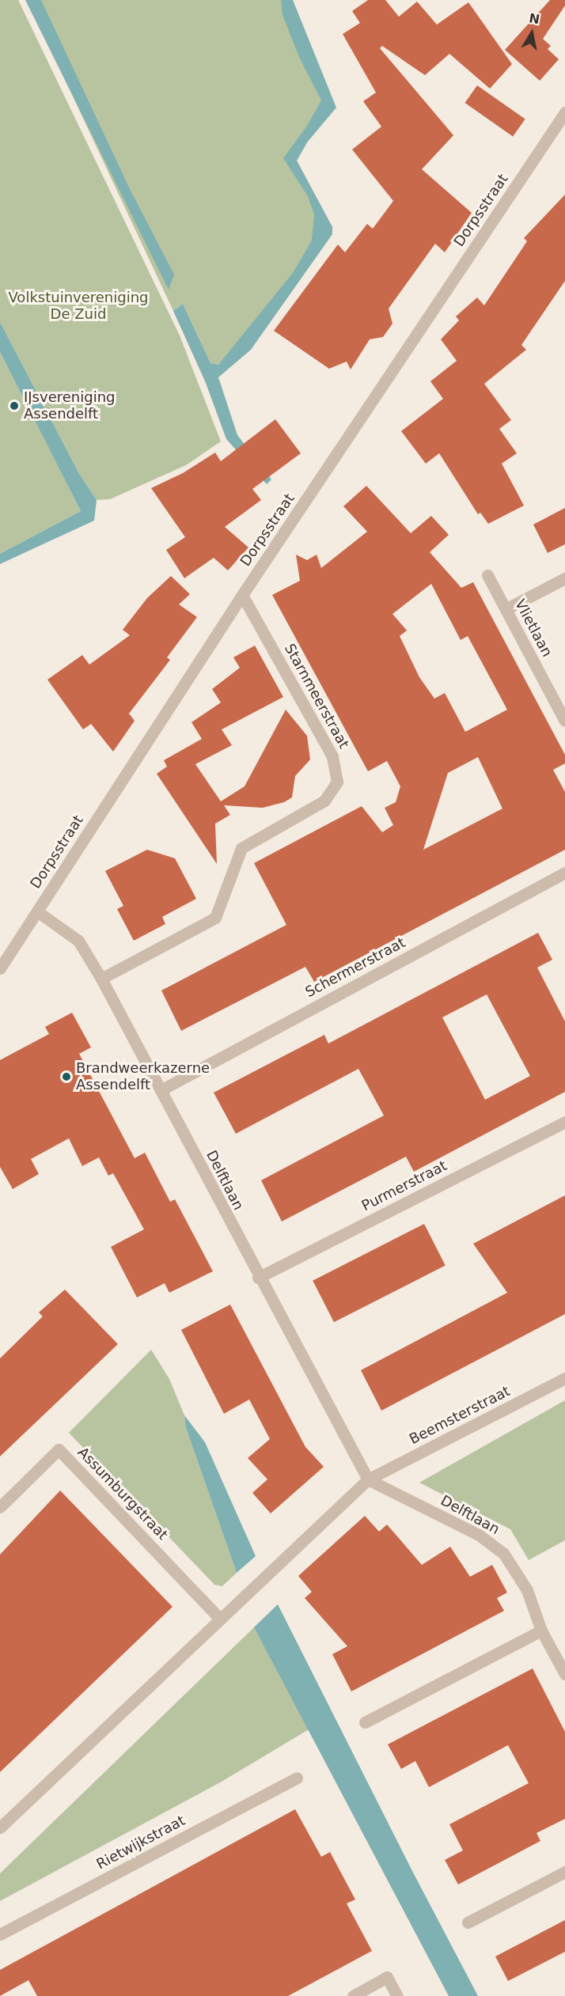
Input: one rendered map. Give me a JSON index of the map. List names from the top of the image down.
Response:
{
  "streets": {
    "street": [
      "Dorpsstraat",
      "Vlietlaan",
      "Starnmeerstraat",
      "Schermerstraat",
      "Delftlaan",
      "Purmerstraat",
      "Beemsterstraat",
      "Assumburgstraat",
      "Rietwijkstraat"
    ]
  },
  "crossings": [
    ["Dorpsstraat", "Starnmeerstraat"],
    ["Dorpsstraat", "Delftlaan"],
    ["Starnmeerstraat", "Delftlaan"],
    ["Schermerstraat", "Delftlaan"],
    ["Delftlaan", "Purmerstraat"],
    ["Delftlaan", "Beemsterstraat"]
  ],
  "parks": ["Volkstuinvereniging De Zuid"],
  "places": ["IJsvereniging Assendelft", "Brandweerkazerne Assendelft"],
  "north": "top"
}
